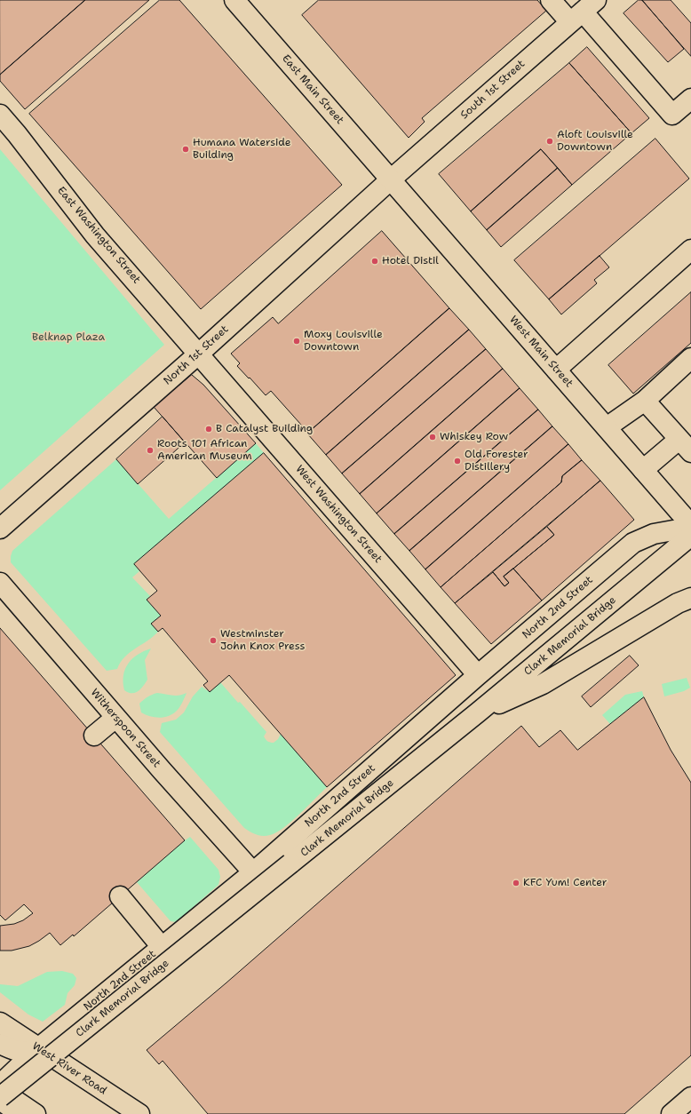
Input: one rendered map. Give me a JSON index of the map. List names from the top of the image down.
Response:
{
  "streets": {
    "main road": [
      "East Main Street",
      "South 1st Street",
      "East Washington Street",
      "West Main Street",
      "North 1st Street",
      "West Washington Street",
      "North 2nd Street",
      "Clark Memorial Bridge",
      "Witherspoon Street",
      "West River Road"
    ]
  },
  "crossings": [
    ["East Main Street", "South 1st Street"],
    ["East Main Street", "West Main Street"],
    ["East Main Street", "North 1st Street"],
    ["South 1st Street", "West Main Street"],
    ["South 1st Street", "North 1st Street"],
    ["East Washington Street", "North 1st Street"],
    ["East Washington Street", "West Washington Street"],
    ["West Main Street", "North 1st Street"],
    ["North 1st Street", "West Washington Street"],
    ["West Washington Street", "North 2nd Street"],
    ["North 2nd Street", "Witherspoon Street"],
    ["North 2nd Street", "West River Road"]
  ],
  "parks": ["Belknap Plaza"],
  "places": [
    "Aloft Louisville Downtown",
    "Humana Waterside Building",
    "Hotel Distil",
    "Moxy Louisville Downtown",
    "B Catalyst Building",
    "Whiskey Row",
    "Roots 101 African American Museum",
    "Old Forester Distillery",
    "Westminster John Knox Press",
    "KFC Yum! Center"
  ]
}
